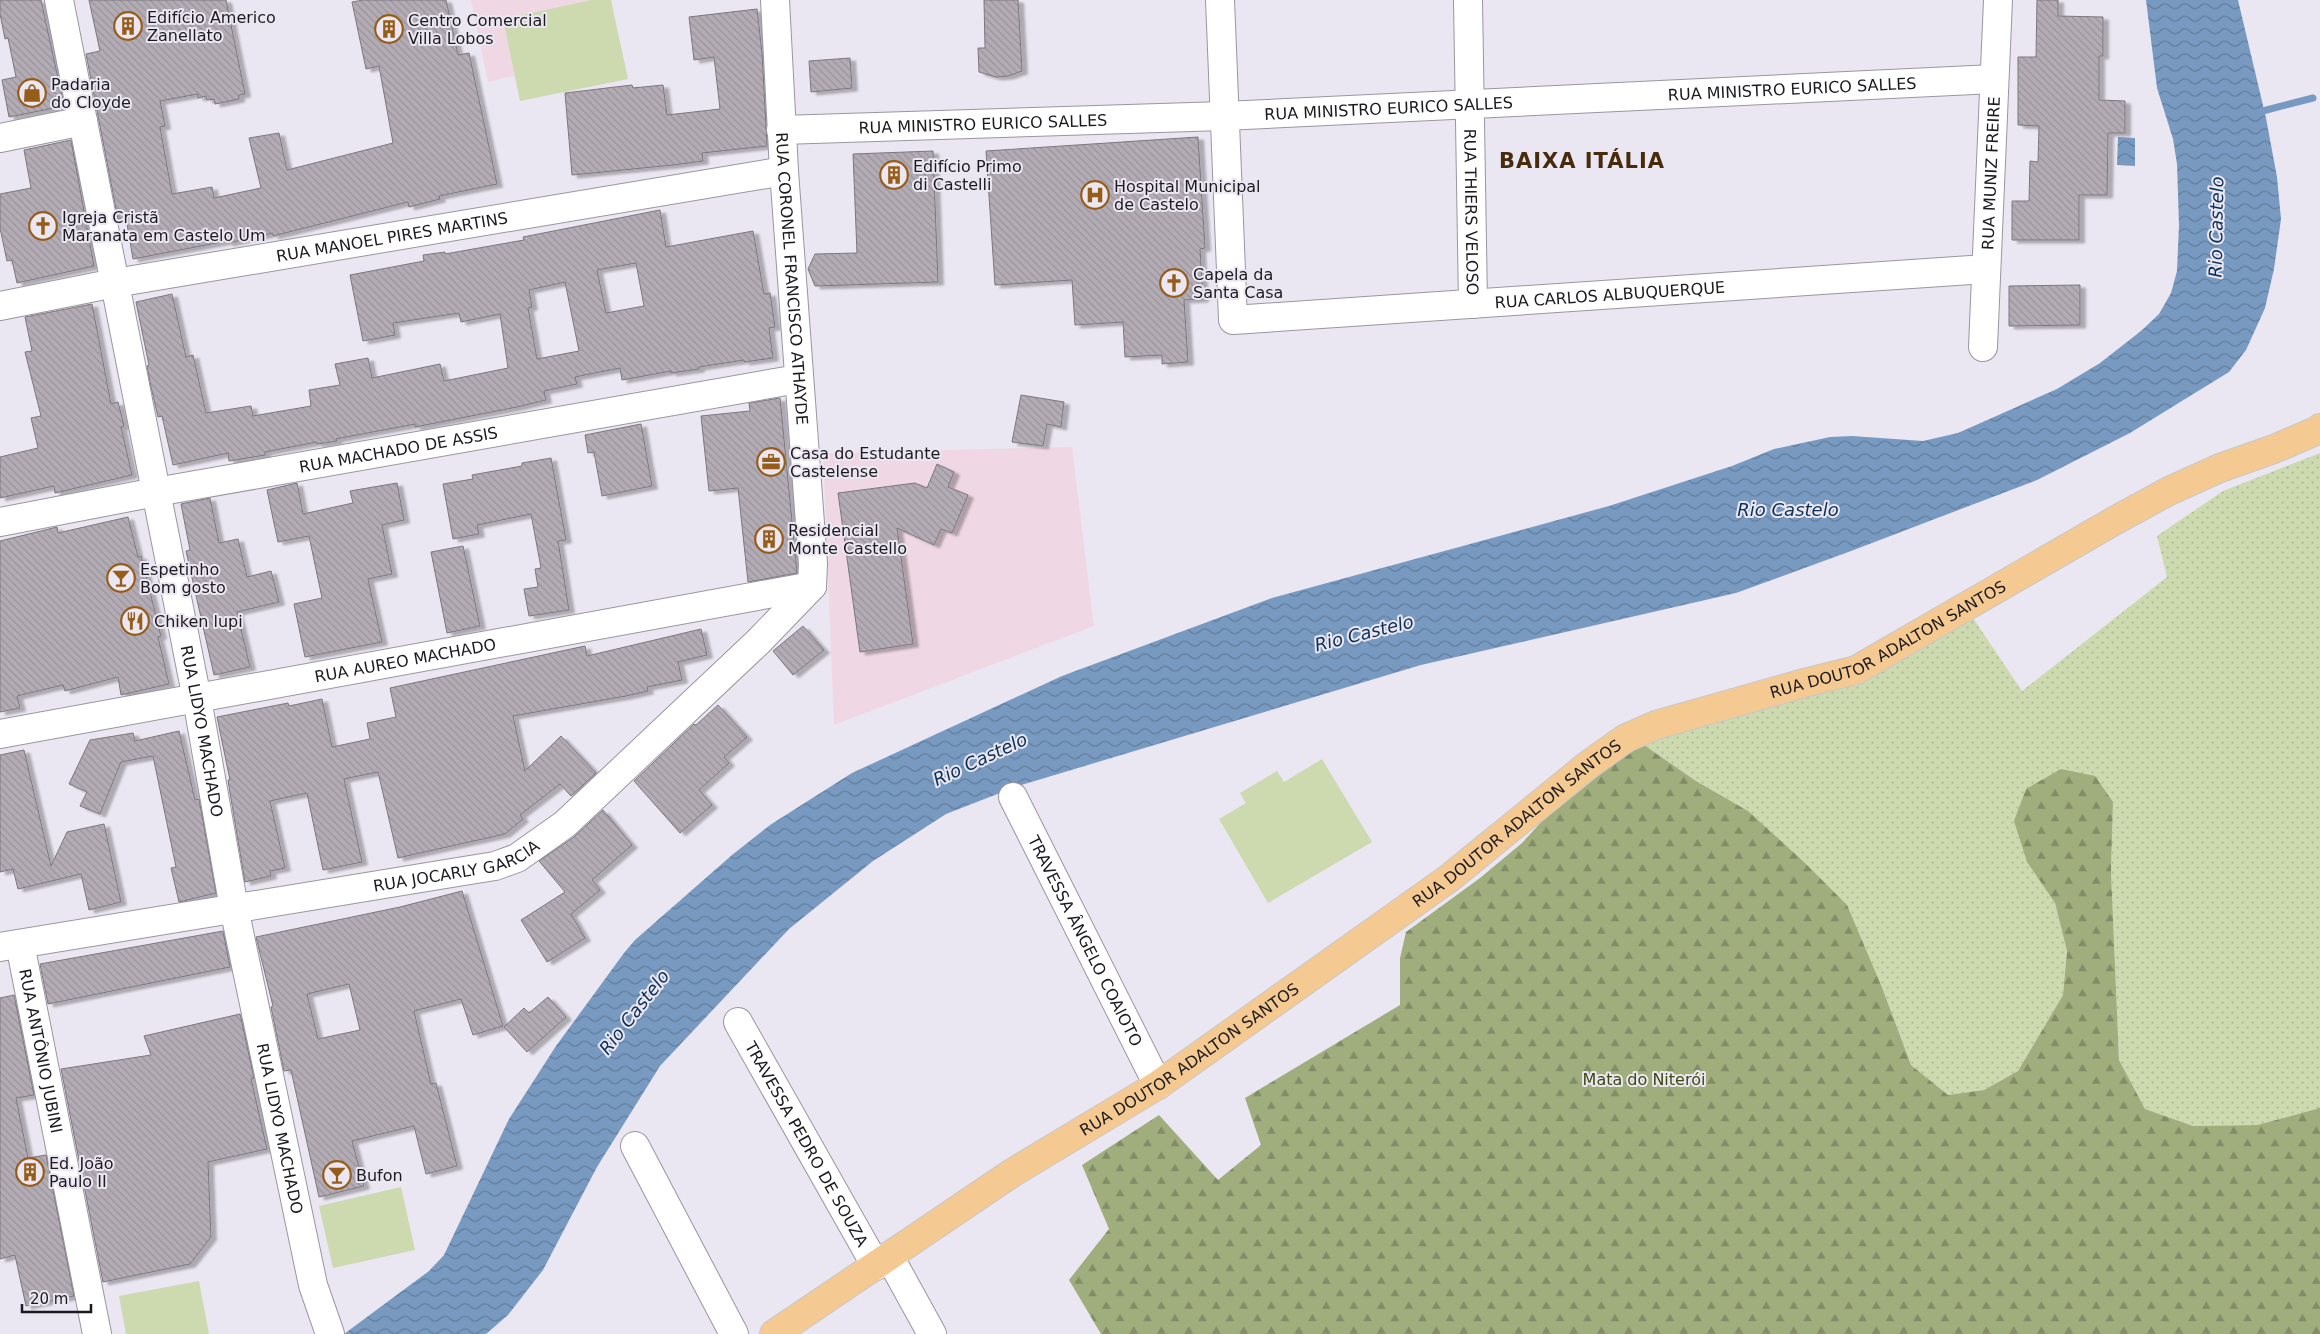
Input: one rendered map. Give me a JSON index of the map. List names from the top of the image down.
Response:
{
  "streets": {
    "main road": ["RUA DOUTOR ADALTON SANTOS"],
    "street": [
      "RUA MINISTRO EURICO SALLES",
      "RUA MUNIZ FREIRE",
      "RUA THIERS VELOSO",
      "RUA MANOEL PIRES MARTINS",
      "RUA CORONEL FRANCISCO ATHAYDE",
      "RUA CARLOS ALBUQUERQUE",
      "RUA MACHADO DE ASSIS",
      "RUA AUREO MACHADO",
      "RUA LIDYO MACHADO",
      "RUA JOCARLY GARCIA",
      "TRAVESSA ÂNGELO COAIOTO",
      "RUA ANTÔNIO JUBINI",
      "TRAVESSA PEDRO DE SOUZA"
    ]
  },
  "crossings": [
    ["RUA MINISTRO EURICO SALLES", "RUA MUNIZ FREIRE"],
    ["RUA MINISTRO EURICO SALLES", "RUA THIERS VELOSO"],
    ["RUA MINISTRO EURICO SALLES", "RUA CORONEL FRANCISCO ATHAYDE"],
    ["RUA MINISTRO EURICO SALLES", "RUA CARLOS ALBUQUERQUE"],
    ["RUA MUNIZ FREIRE", "RUA CARLOS ALBUQUERQUE"],
    ["RUA THIERS VELOSO", "RUA CARLOS ALBUQUERQUE"],
    ["RUA MANOEL PIRES MARTINS", "RUA CORONEL FRANCISCO ATHAYDE"],
    ["RUA MANOEL PIRES MARTINS", "RUA LIDYO MACHADO"],
    ["RUA CORONEL FRANCISCO ATHAYDE", "RUA MACHADO DE ASSIS"],
    ["RUA CORONEL FRANCISCO ATHAYDE", "RUA AUREO MACHADO"],
    ["RUA CORONEL FRANCISCO ATHAYDE", "RUA JOCARLY GARCIA"],
    ["RUA MACHADO DE ASSIS", "RUA LIDYO MACHADO"],
    ["RUA DOUTOR ADALTON SANTOS", "TRAVESSA ÂNGELO COAIOTO"],
    ["RUA DOUTOR ADALTON SANTOS", "TRAVESSA PEDRO DE SOUZA"],
    ["RUA AUREO MACHADO", "RUA LIDYO MACHADO"],
    ["RUA AUREO MACHADO", "RUA JOCARLY GARCIA"],
    ["RUA LIDYO MACHADO", "RUA JOCARLY GARCIA"],
    ["RUA JOCARLY GARCIA", "RUA ANTÔNIO JUBINI"]
  ],
  "districts": ["BAIXA ITÁLIA"],
  "water": ["Rio Castelo"],
  "parks": ["Mata do Niterói"],
  "places": {
    "building": [
      "Edifício Americo Zanellato",
      "Centro Comercial Villa Lobos",
      "Edifício Primo di Castelli",
      "Residencial Monte Castello",
      "Ed. João Paulo II"
    ],
    "shop": ["Padaria do Cloyde"],
    "hospital": ["Hospital Municipal de Castelo"],
    "church": ["Igreja Cristã Maranata em Castelo Um", "Capela da Santa Casa"],
    "office": ["Casa do Estudante Castelense"],
    "bar": ["Espetinho Bom gosto", "Bufon"],
    "restaurant": ["Chiken lupi"]
  },
  "scale_bar": "20 m"
}
